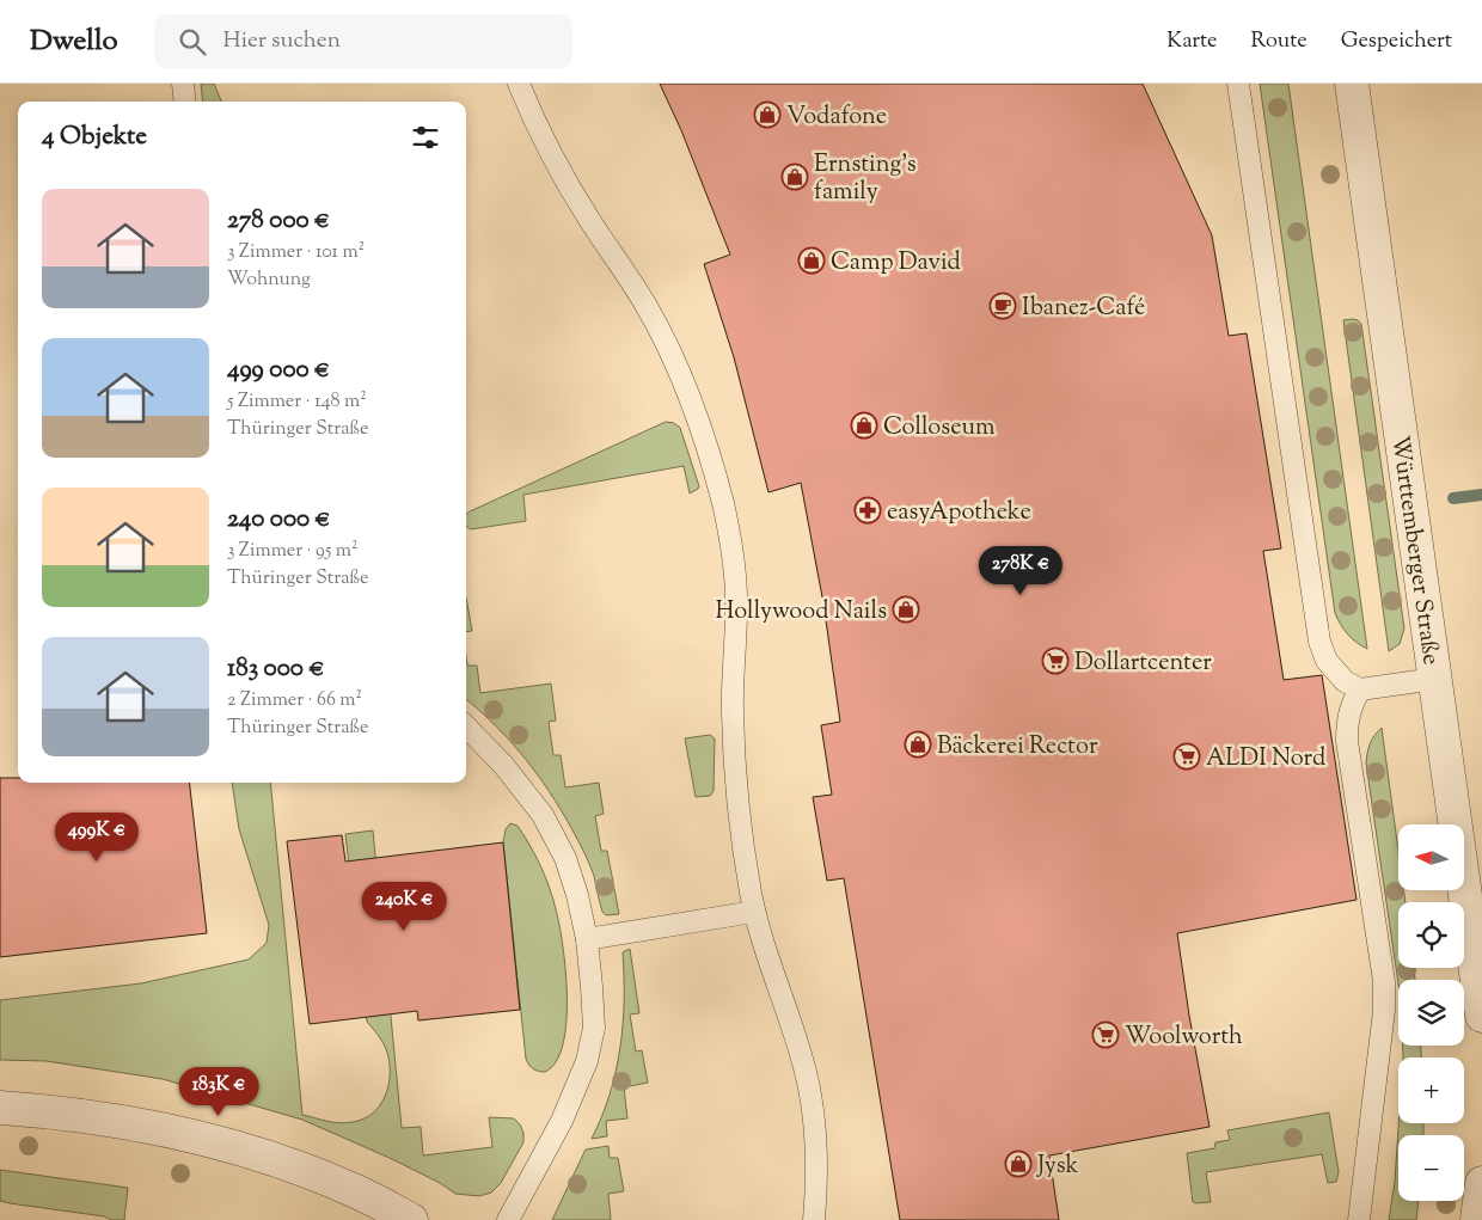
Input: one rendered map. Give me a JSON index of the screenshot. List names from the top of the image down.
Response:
{
  "streets": {
    "street": ["Württemberger Straße"]
  },
  "places": {
    "shop": [
      "Vodafone",
      "Ernsting's family",
      "Camp David",
      "Colloseum",
      "Hollywood Nails",
      "Bäckerei Rector",
      "Jysk"
    ],
    "cafe": ["Ibanez-Café"],
    "pharmacy": ["easyApotheke"],
    "supermarket": ["Dollartcenter", "ALDI Nord", "Woolworth"]
  },
  "north": "left",
  "page": {
    "header": "Dwello",
    "search": "Hier suchen",
    "nav": ["Karte", "Route", "Gespeichert"],
    "heading": "4 Objekte",
    "list": [
      {
        "name": "278 000 €",
        "note": "3 Zimmer · 101 m² · Wohnung"
      },
      {
        "name": "499 000 €",
        "note": "5 Zimmer · 148 m² · Thüringer Straße"
      },
      {
        "name": "240 000 €",
        "note": "3 Zimmer · 95 m² · Thüringer Straße"
      },
      {
        "name": "183 000 €",
        "note": "2 Zimmer · 66 m² · Thüringer Straße"
      }
    ],
    "price": [
      "278K €",
      "499K €",
      "240K €",
      "183K €"
    ],
    "map_buttons": ["+", "−"]
  }
}
